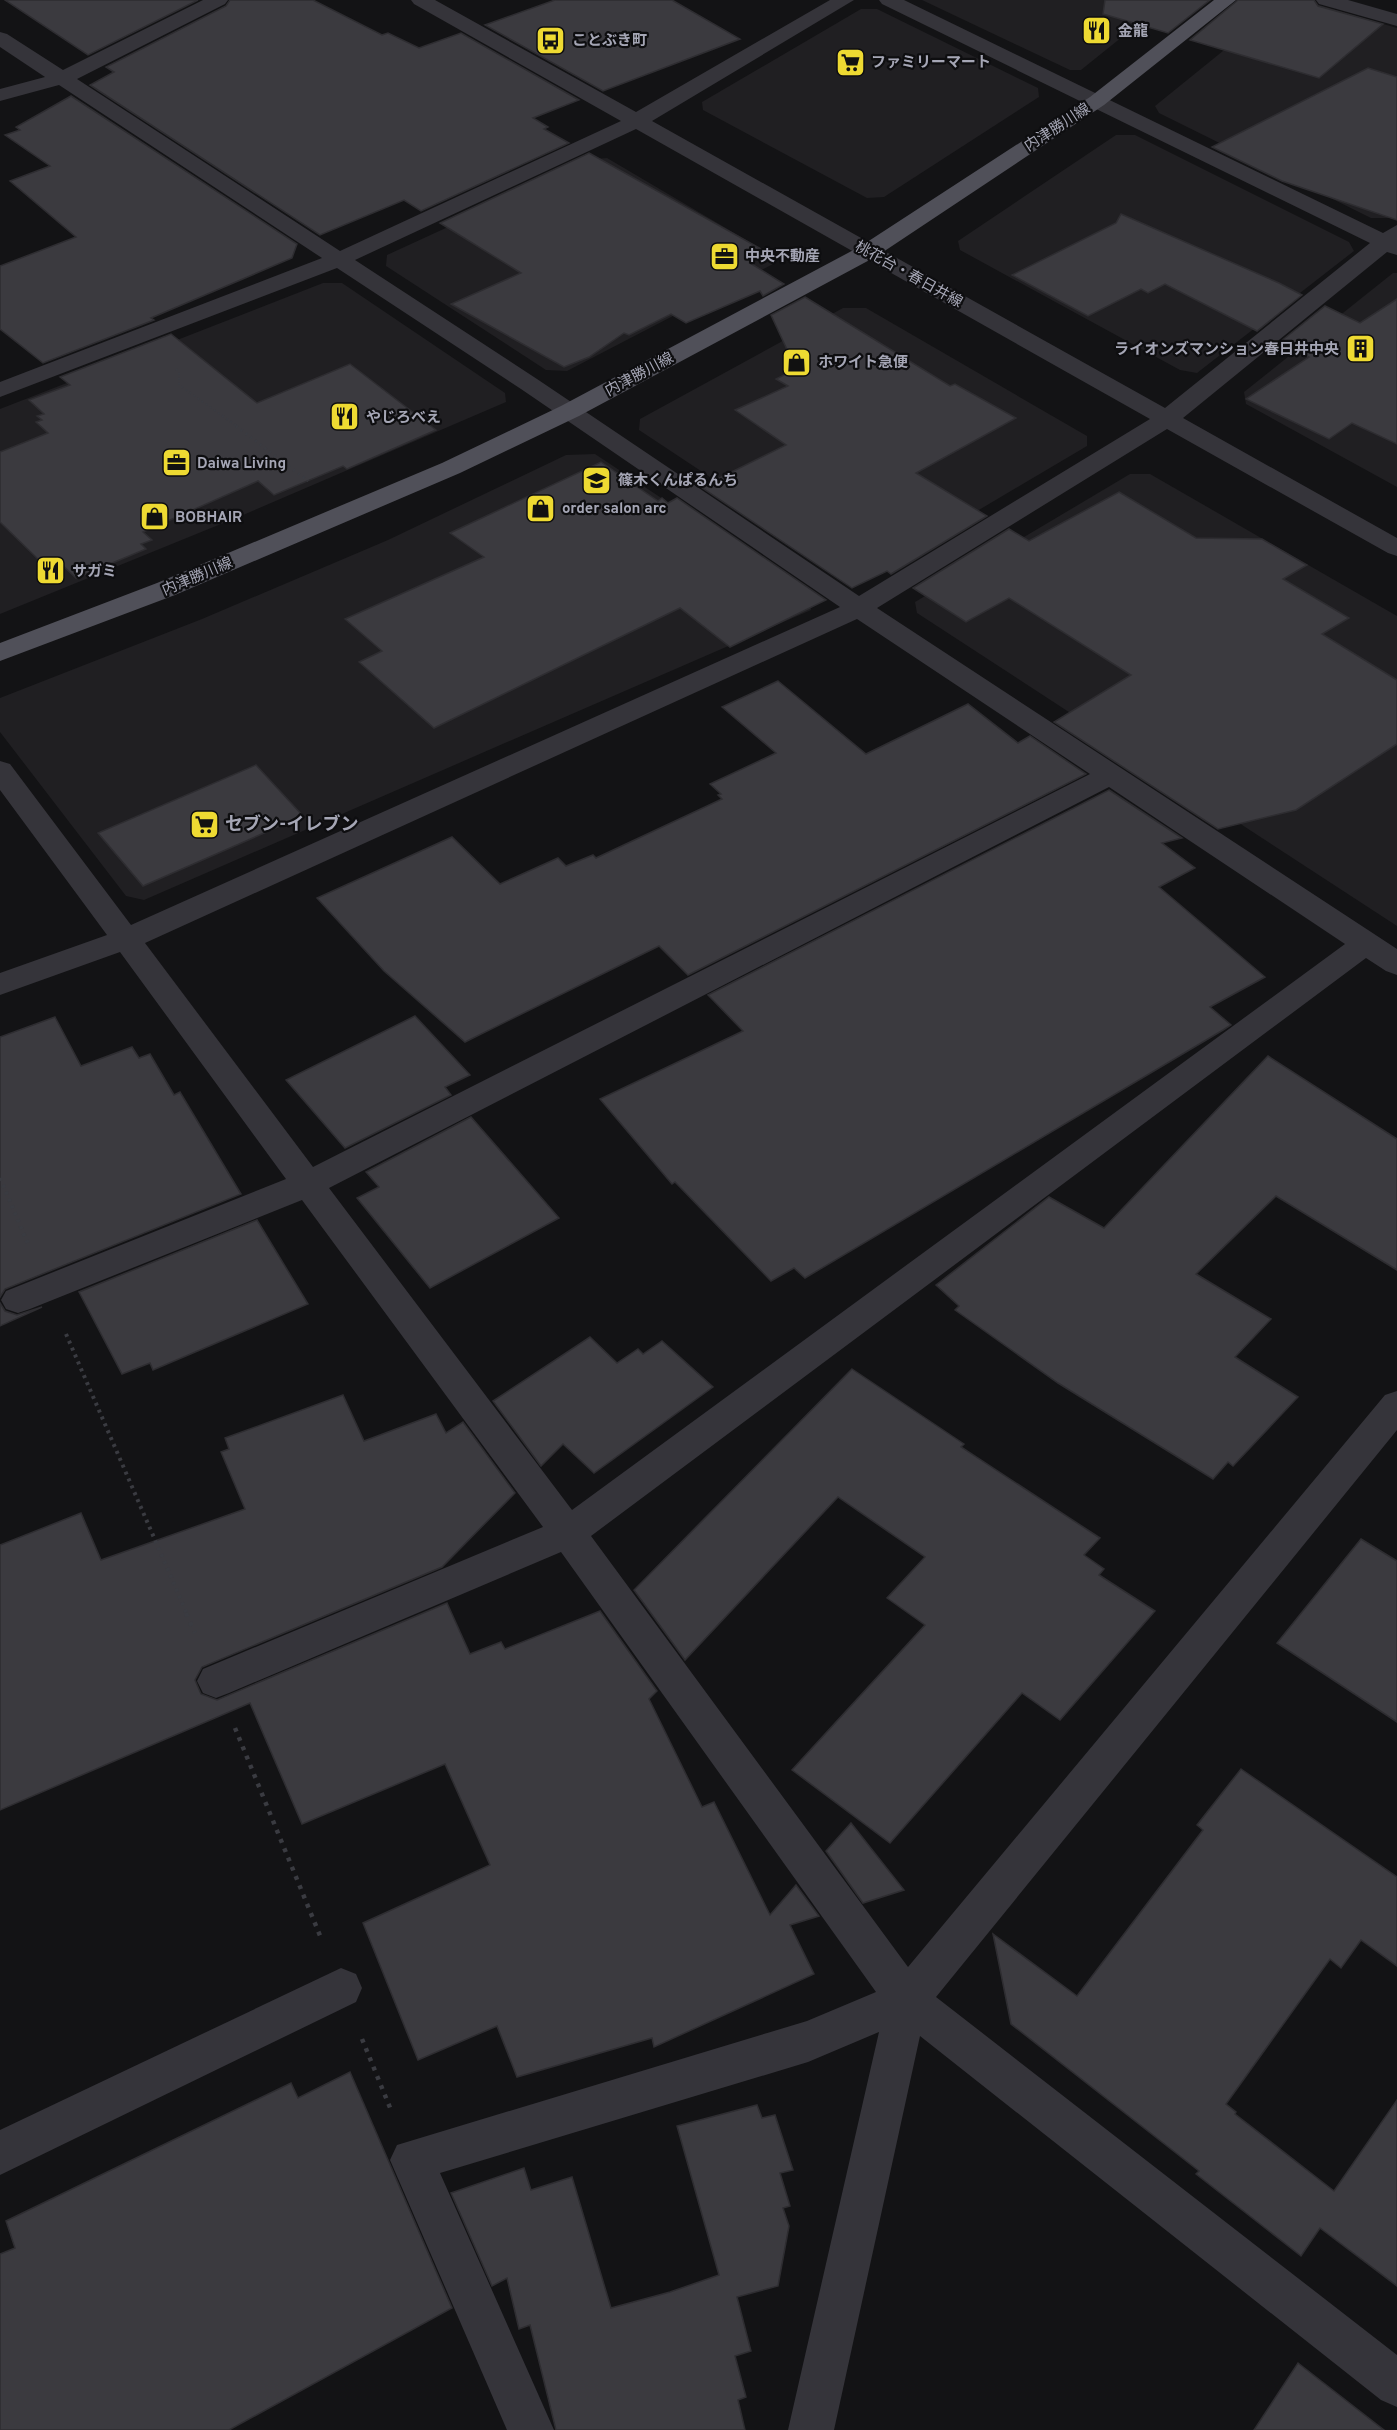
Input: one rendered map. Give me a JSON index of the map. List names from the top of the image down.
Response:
{
  "streets": {
    "main road": ["内津勝川線"],
    "street": ["桃花台・春日井線"]
  },
  "crossings": [
    ["内津勝川線", "桃花台・春日井線"]
  ],
  "places": {
    "restaurant": ["金龍", "やじろべえ", "サガミ"],
    "bus stop": ["ことぶき町"],
    "supermarket": ["ファミリーマート", "セブン-イレブン"],
    "office": ["中央不動産", "Daiwa Living"],
    "building": ["ライオンズマンション春日井中央"],
    "shop": ["ホワイト急便", "order salon arc", "BOBHAIR"],
    "school or university": ["篠木くんぱるんち"]
  }
}
